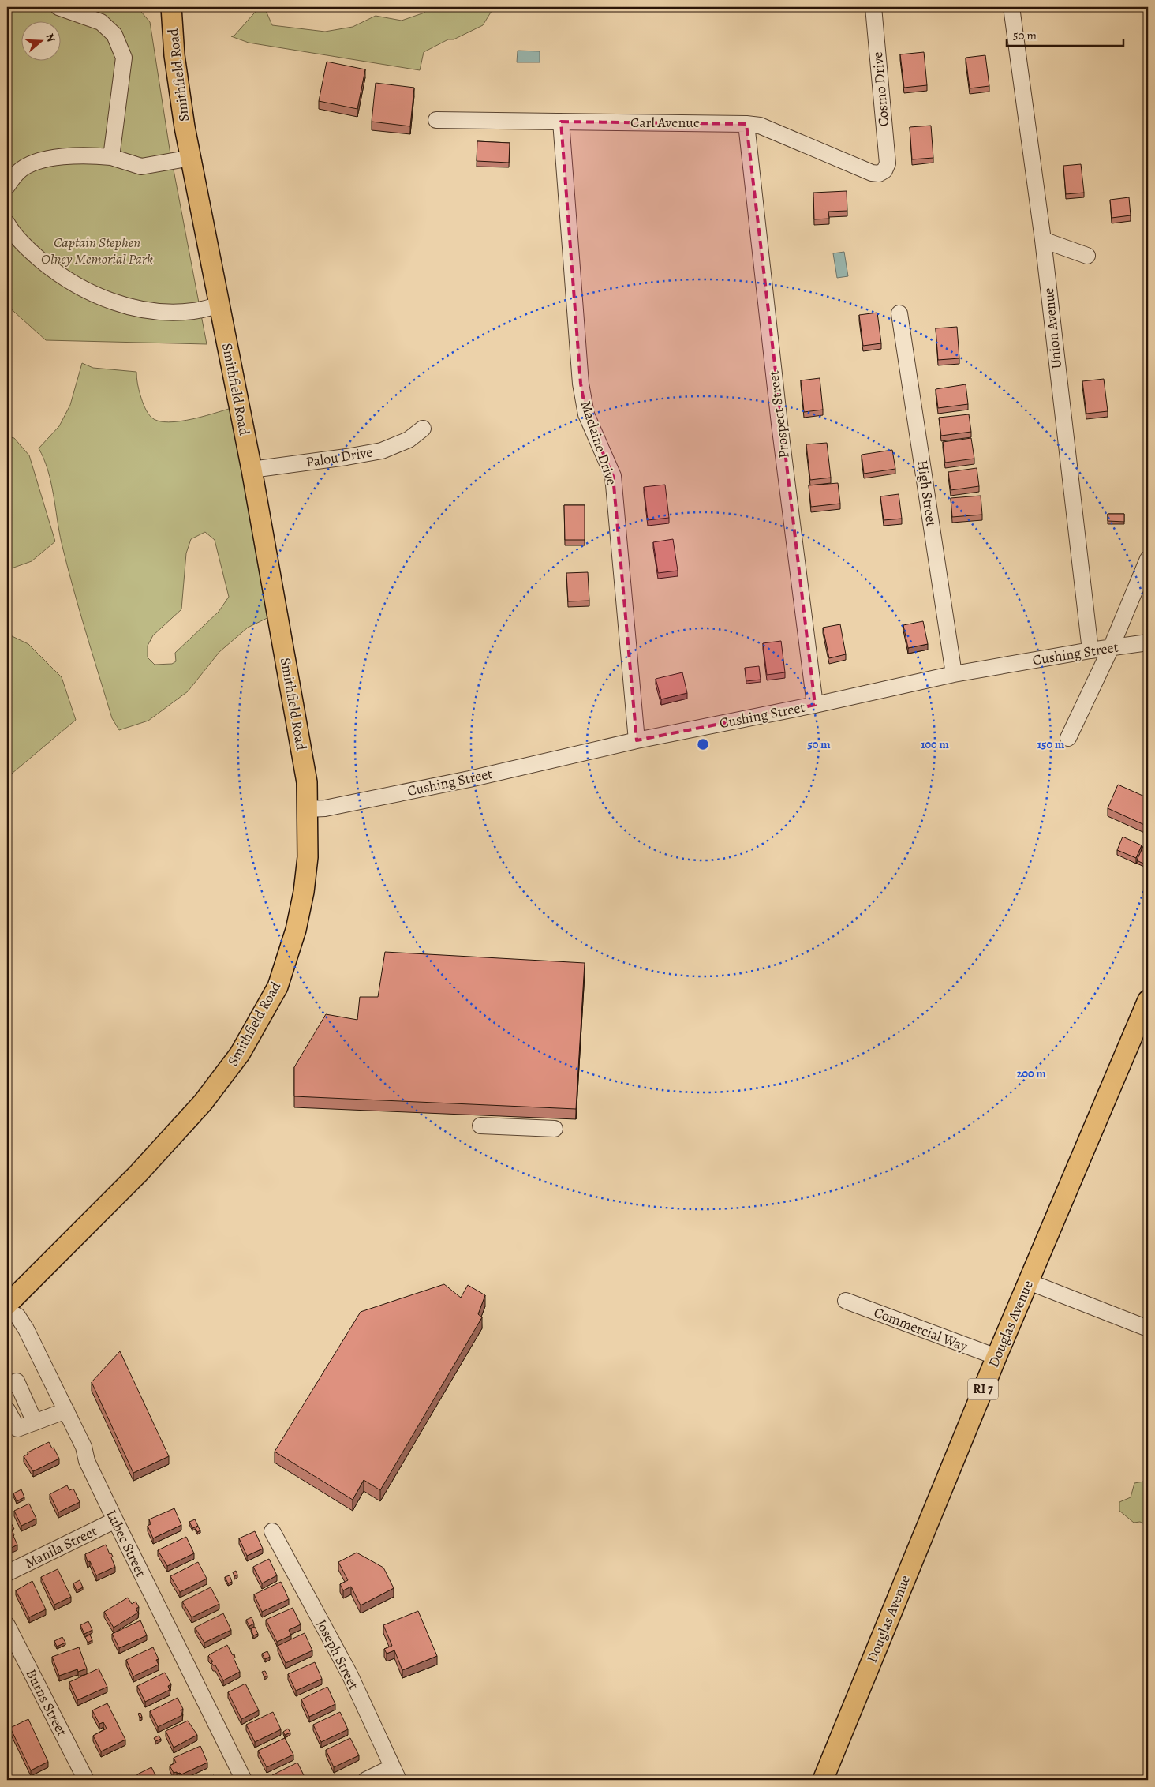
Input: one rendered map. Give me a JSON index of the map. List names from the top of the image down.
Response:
{
  "streets": {
    "main road": ["Smithfield Road", "Douglas Avenue", "RI 7"],
    "street": [
      "Cosmo Drive",
      "Carl Avenue",
      "Union Avenue",
      "Prospect Street",
      "Maclaine Drive",
      "Palou Drive",
      "High Street",
      "Cushing Street",
      "Commercial Way",
      "Lubec Street",
      "Manila Street",
      "Joseph Street",
      "Burns Street"
    ]
  },
  "crossings": [
    ["Smithfield Road", "Palou Drive"],
    ["Smithfield Road", "Cushing Street"],
    ["Cosmo Drive", "Carl Avenue"],
    ["Carl Avenue", "Prospect Street"],
    ["Carl Avenue", "Maclaine Drive"],
    ["Union Avenue", "Cushing Street"],
    ["Prospect Street", "Cushing Street"],
    ["Maclaine Drive", "Cushing Street"],
    ["High Street", "Cushing Street"],
    ["Douglas Avenue", "Commercial Way"],
    ["Lubec Street", "Manila Street"]
  ],
  "parks": ["Captain Stephen Olney Memorial Park"],
  "scale_bar": "50 m",
  "north": "right",
  "rings": [
    "50 m",
    "100 m",
    "150 m",
    "200 m"
  ]
}
